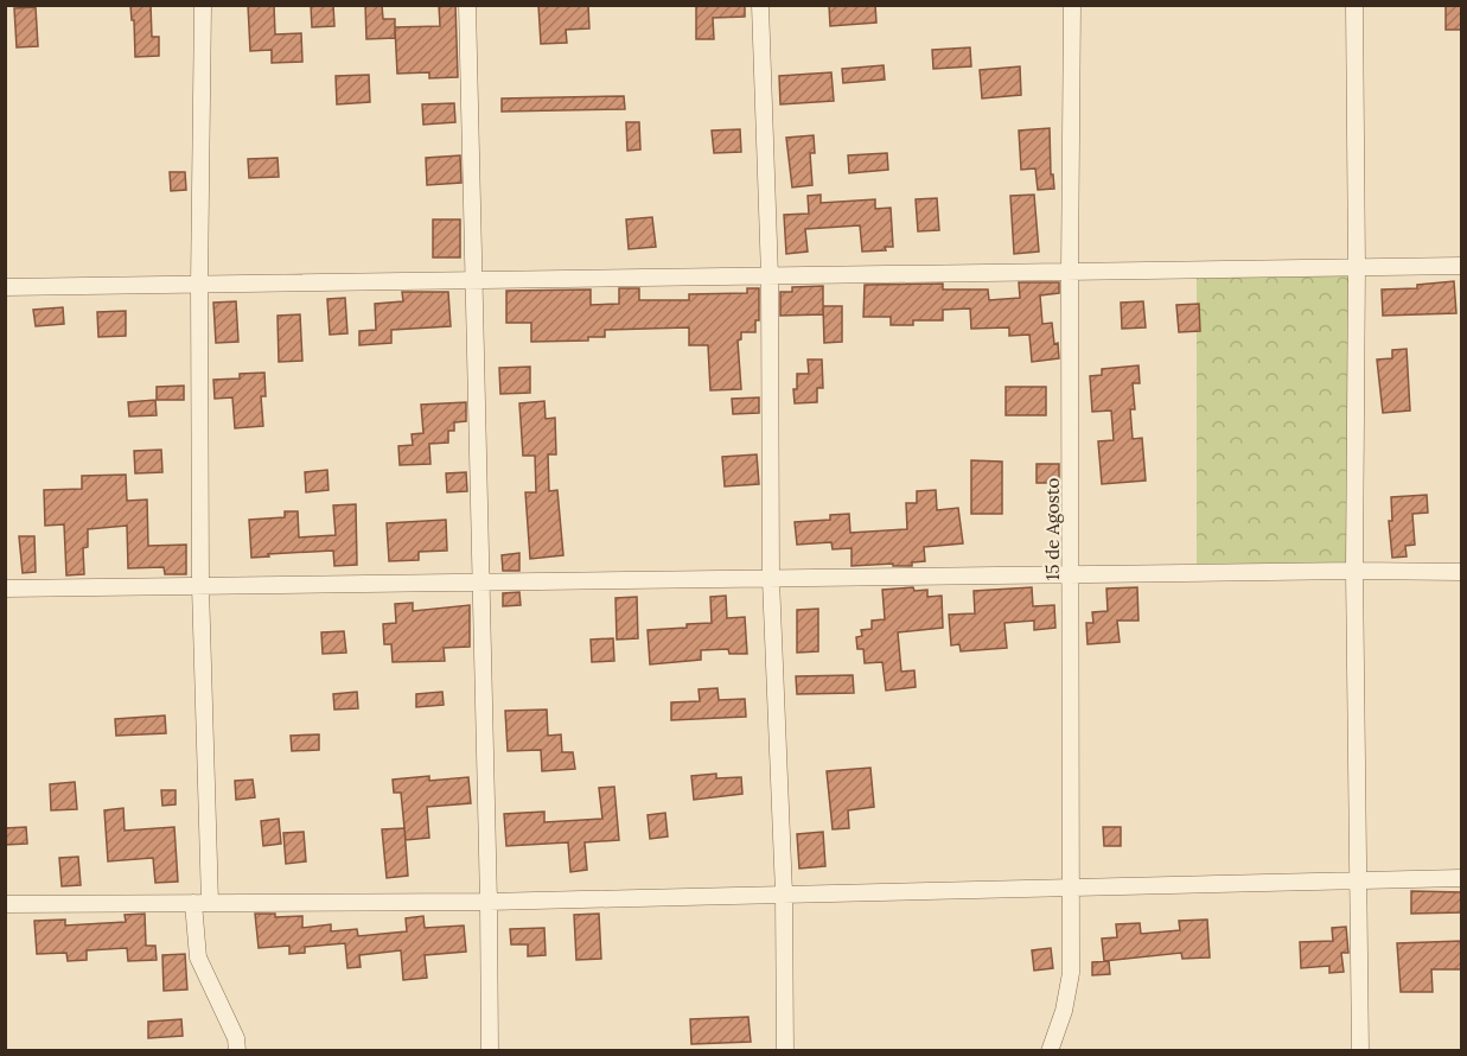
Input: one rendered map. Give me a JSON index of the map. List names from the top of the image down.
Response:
{
  "streets": {
    "street": ["15 de Agosto"]
  }
}
